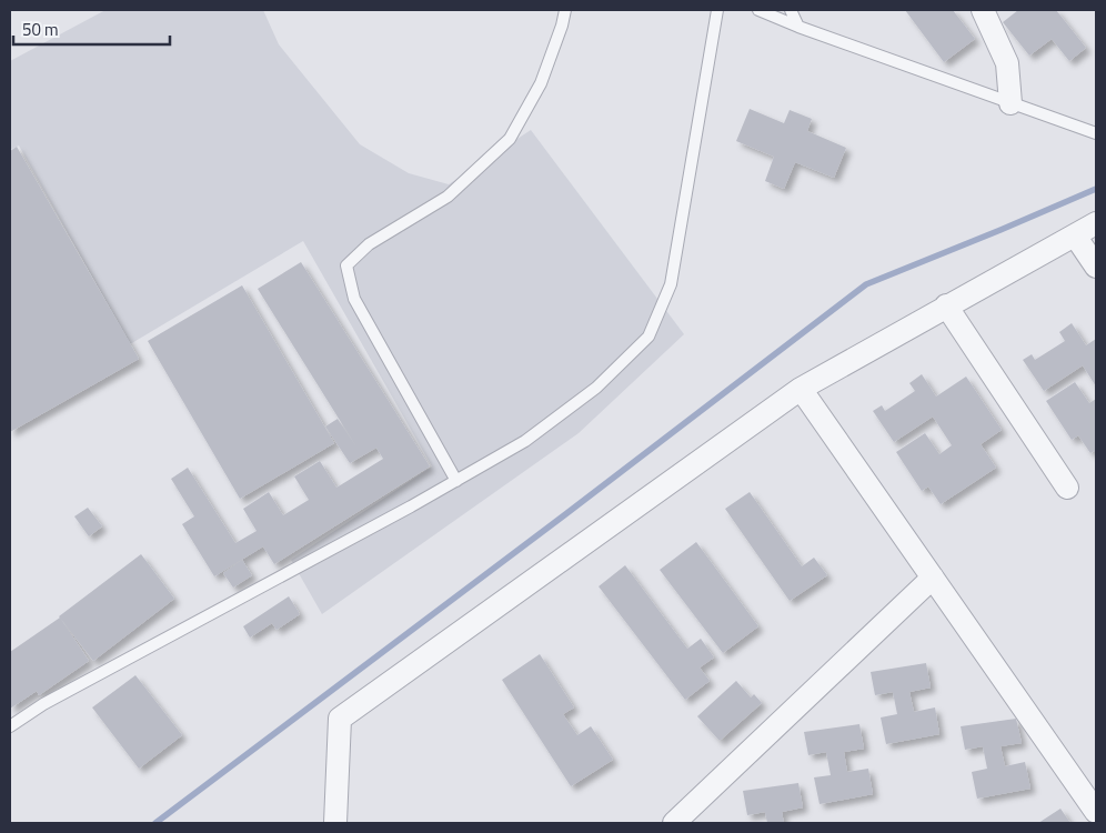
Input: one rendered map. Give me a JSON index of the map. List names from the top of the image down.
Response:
{
  "scale_bar": "50 m"
}
